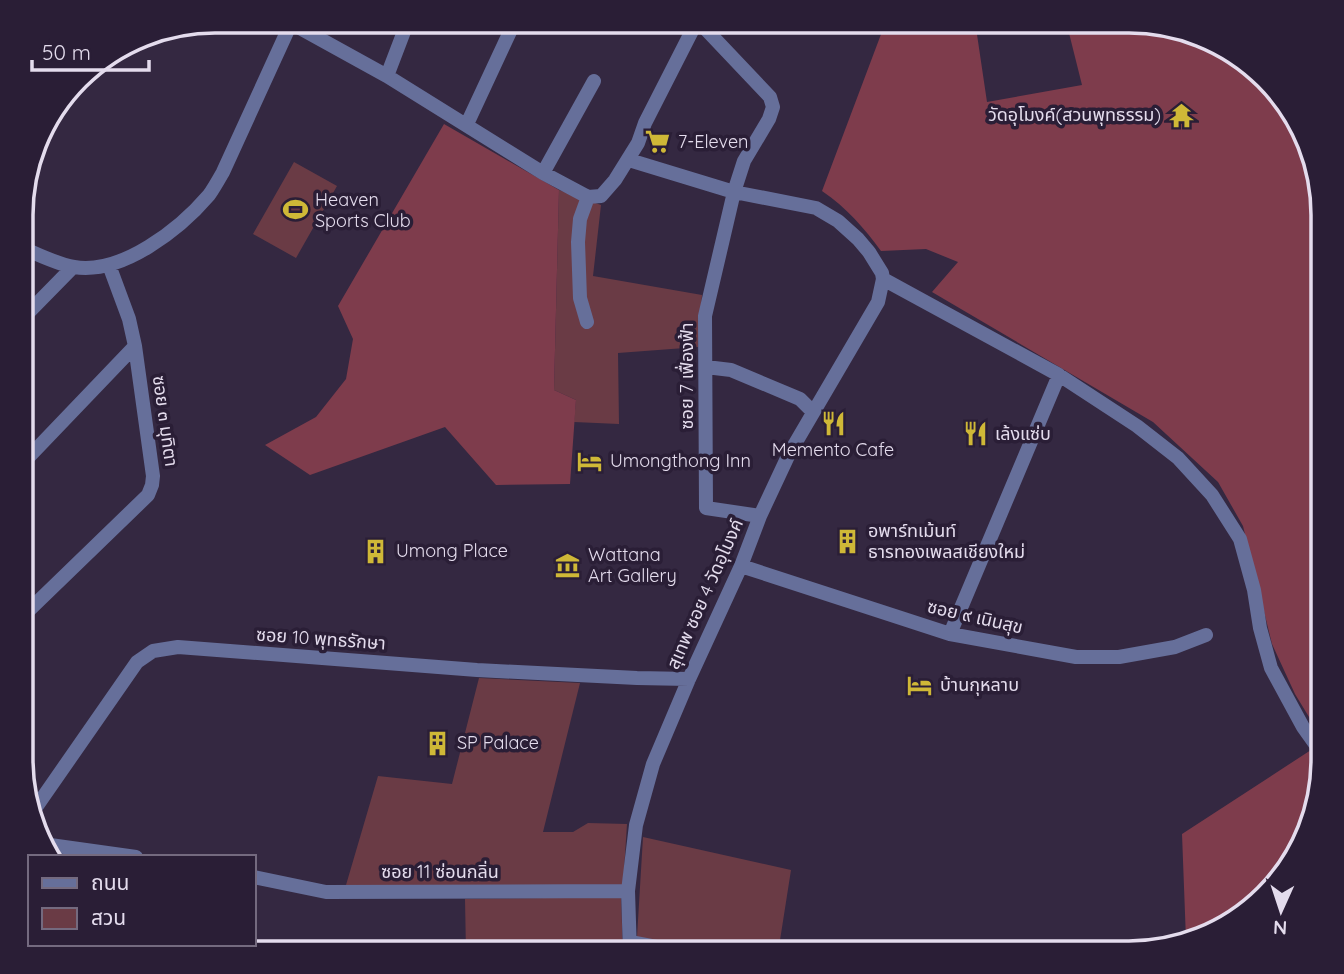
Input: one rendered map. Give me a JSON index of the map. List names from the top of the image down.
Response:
{
  "streets": {
    "street": [
      "ซอย 7 เฟื่องฟ้า",
      "ซอย ๓ มุทิตา",
      "สุเทพ ซอย 4 วัดอุโมงค์",
      "ซอย ๙ เนินสุข",
      "ซอย 10 พุทธรักษา",
      "ซอย 11 ซ่อนกลิ่น"
    ]
  },
  "crossings": [
    ["ซอย 7 เฟื่องฟ้า", "สุเทพ ซอย 4 วัดอุโมงค์"],
    ["สุเทพ ซอย 4 วัดอุโมงค์", "ซอย ๙ เนินสุข"],
    ["สุเทพ ซอย 4 วัดอุโมงค์", "ซอย 10 พุทธรักษา"],
    ["สุเทพ ซอย 4 วัดอุโมงค์", "ซอย 11 ซ่อนกลิ่น"]
  ],
  "places": {
    "temple": ["วัดอุโมงค์(สวนพุทธรรม)"],
    "supermarket": ["7-Eleven"],
    "sports": ["Heaven Sports Club"],
    "restaurant": ["Memento Cafe", "เล้งแซ่บ"],
    "hotel": ["Umongthong Inn", "บ้านกุหลาบ"],
    "building": ["อพาร์ทเม้นท์ ธารทองเพลสเชียงใหม่", "Umong Place", "SP Palace"],
    "museum": ["Wattana Art Gallery"]
  },
  "legend": ["ถนน", "สวน"],
  "scale_bar": "50 m",
  "north": "bottom"
}
